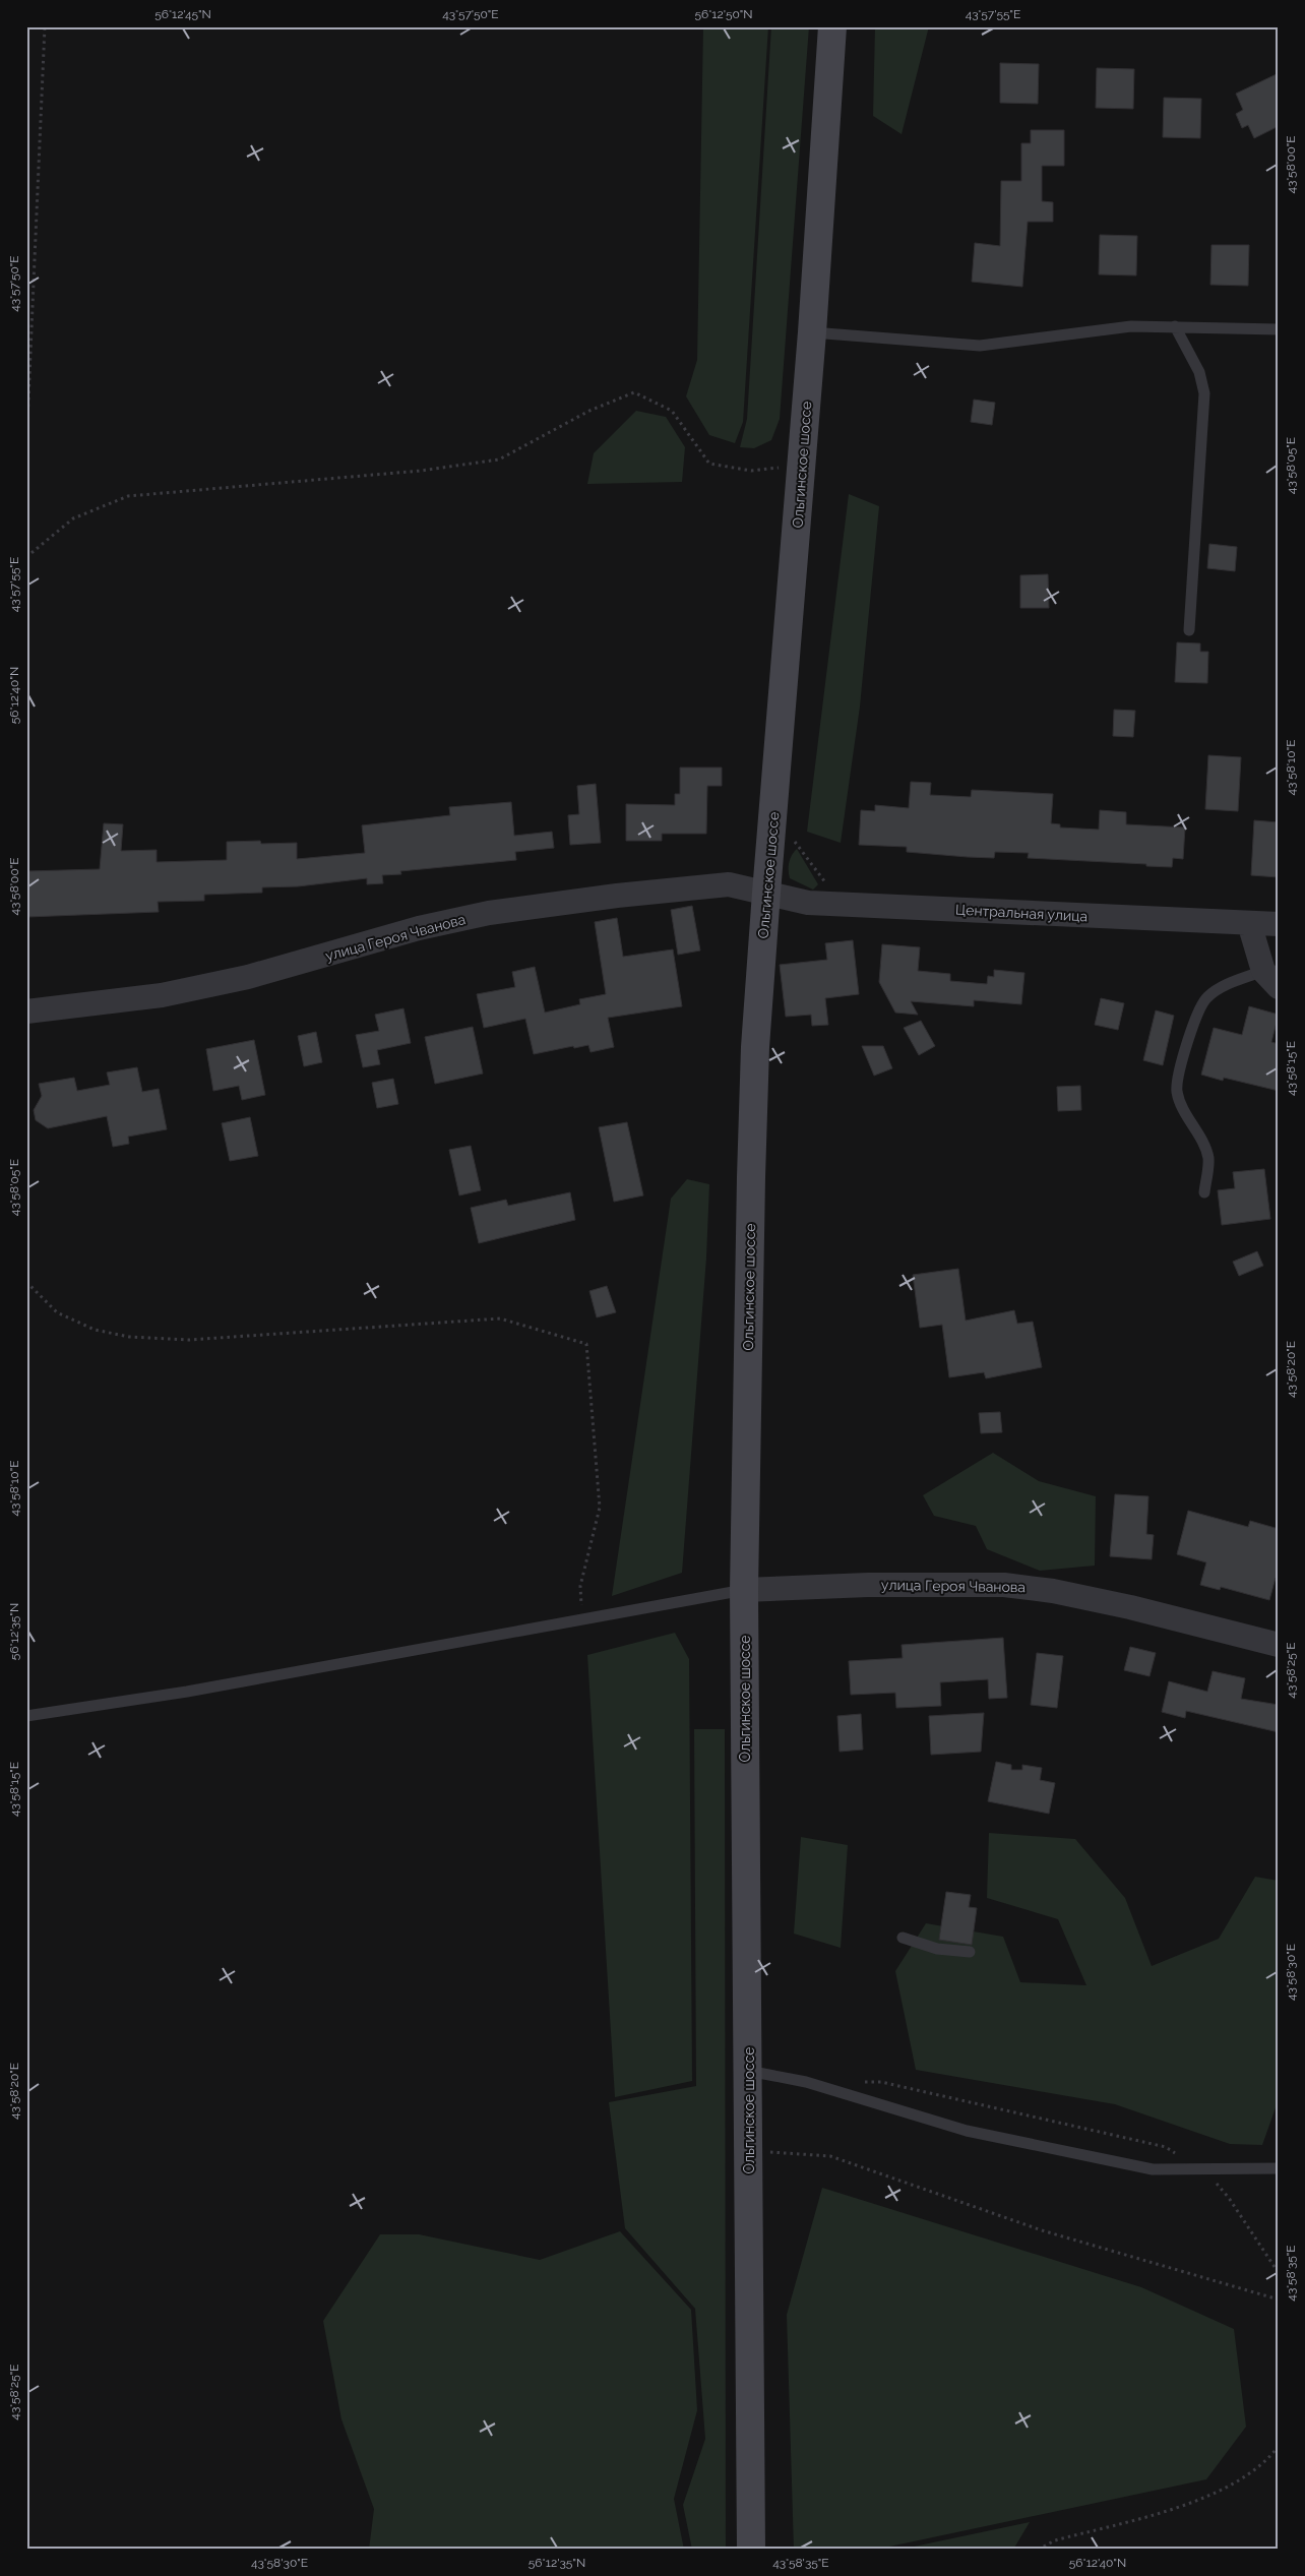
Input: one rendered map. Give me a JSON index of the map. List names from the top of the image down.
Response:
{
  "streets": {
    "main road": ["Ольгинское шоссе"],
    "street": ["Центральная улица", "улица Героя Чванова"]
  },
  "crossings": [
    ["Ольгинское шоссе", "Центральная улица"],
    ["Ольгинское шоссе", "улица Героя Чванова"],
    ["Центральная улица", "улица Героя Чванова"]
  ],
  "coordinates": [
    "56°12'45\"N",
    "43°57'50\"E",
    "56°12'50\"N",
    "43°57'55\"E",
    "43°58'00\"E",
    "43°58'05\"E",
    "56°12'40\"N",
    "43°58'10\"E",
    "43°58'15\"E",
    "43°58'20\"E",
    "56°12'35\"N",
    "43°58'25\"E",
    "43°58'30\"E",
    "43°58'35\"E"
  ]
}
